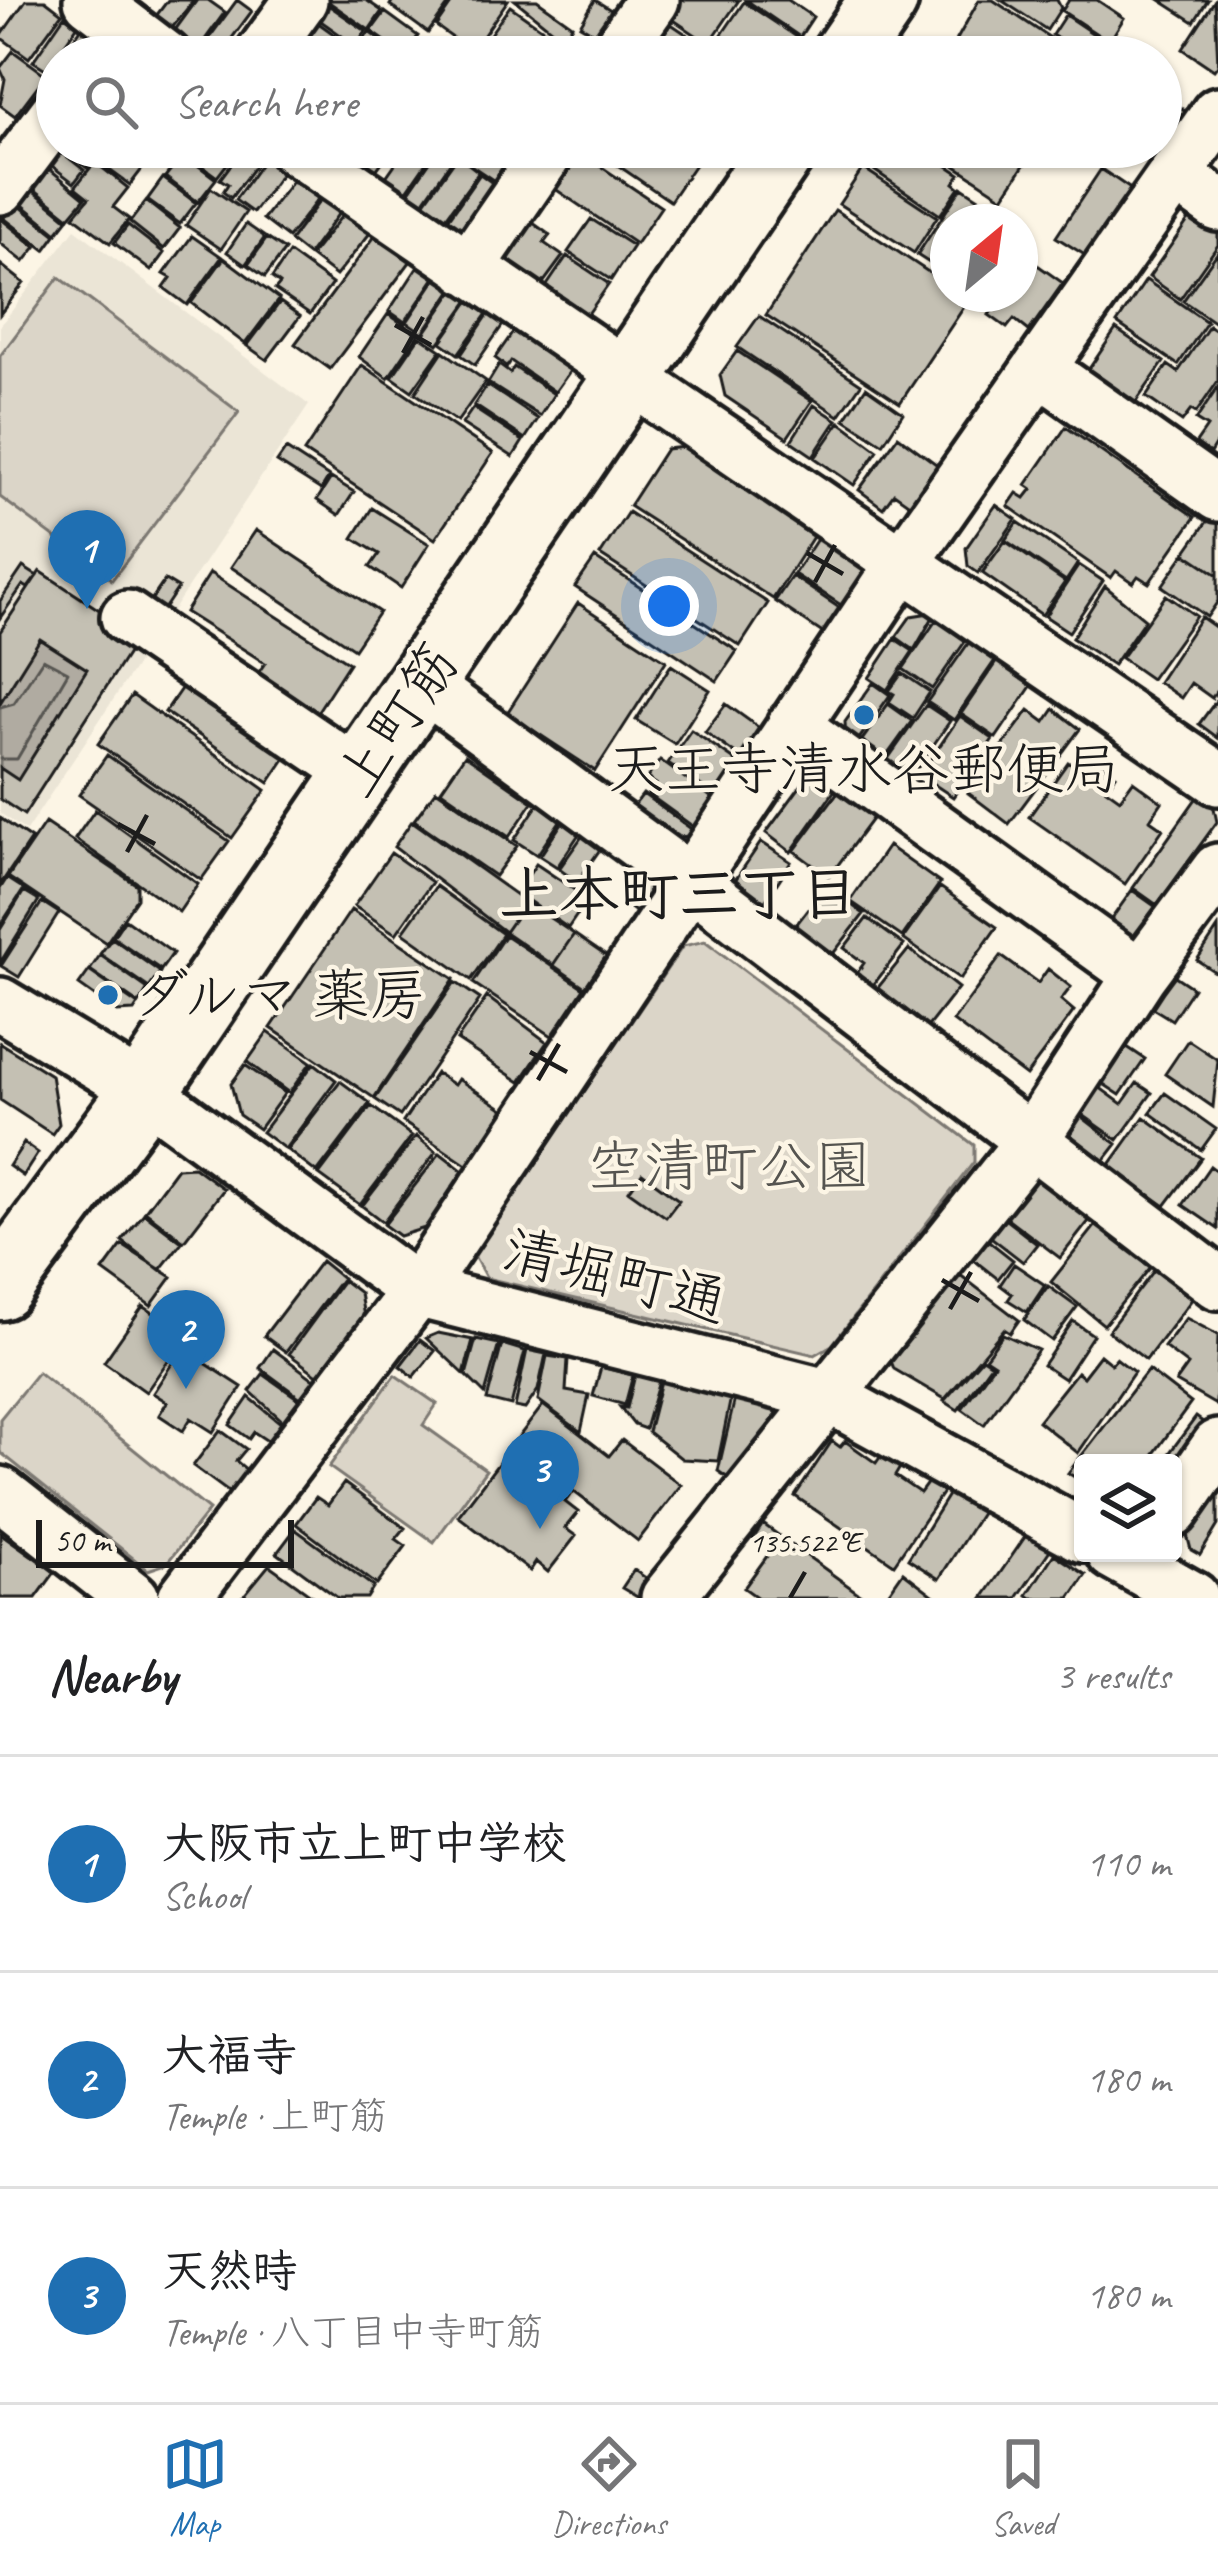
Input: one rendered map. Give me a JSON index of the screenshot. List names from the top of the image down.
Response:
{
  "streets": {
    "main road": ["上町筋"],
    "street": ["清堀町通"]
  },
  "crossings": [
    ["上町筋", "清堀町通"]
  ],
  "districts": ["上本町三丁目"],
  "parks": ["空清町公園"],
  "places": ["天王寺清水谷郵便局", "ダルマ 薬房"],
  "scale_bar": "50 m",
  "north": "top right",
  "page": {
    "search": "Search here",
    "pins": ["1", "2", "3"],
    "scale": "50 m",
    "heading": ["Nearby", "3 results"],
    "list": [
      {
        "mark": "1",
        "name": "大阪市立上町中学校",
        "note": "School",
        "value": "110 m"
      },
      {
        "mark": "2",
        "name": "大福寺",
        "note": "Temple · 上町筋",
        "value": "180 m"
      },
      {
        "mark": "3",
        "name": "天然時",
        "note": "Temple · 八丁目中寺町筋",
        "value": "180 m"
      }
    ],
    "nav": ["Map", "Directions", "Saved"]
  },
  "coordinates": ["135.522°E"]
}
